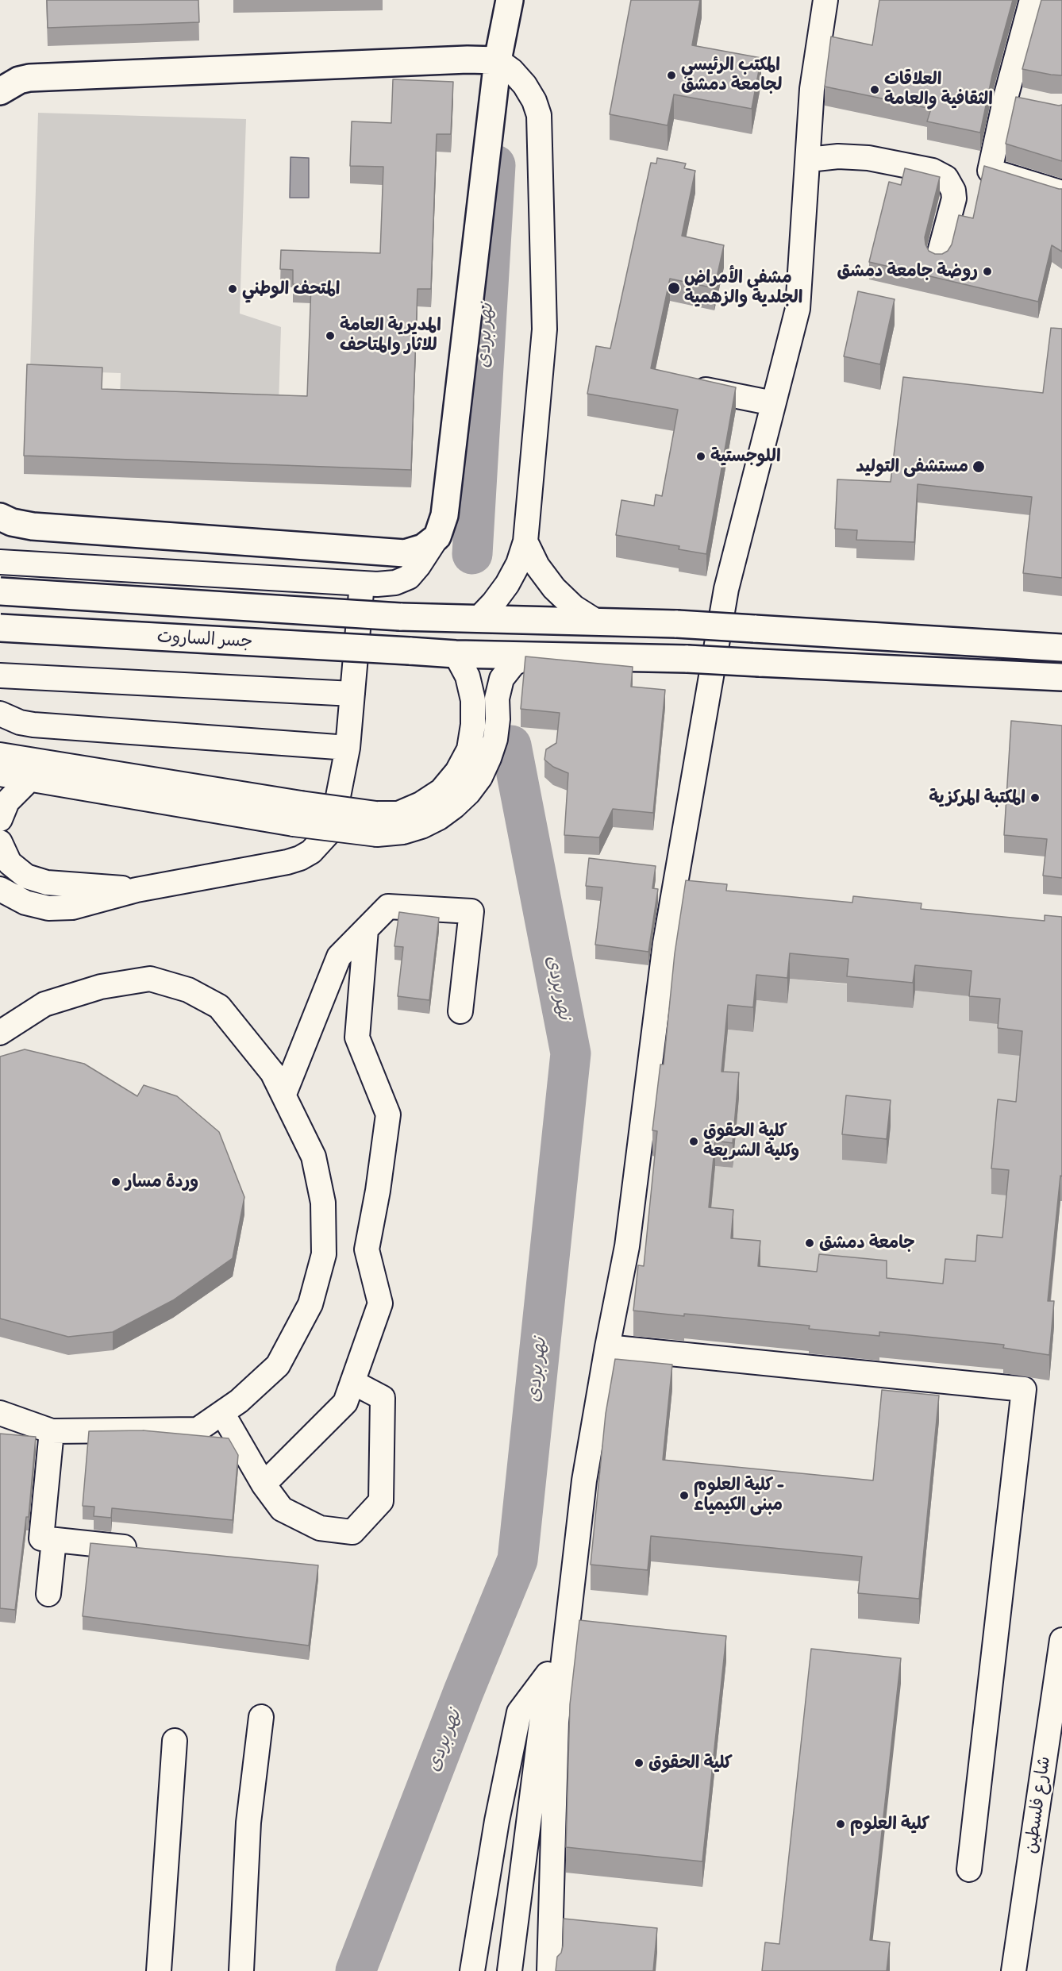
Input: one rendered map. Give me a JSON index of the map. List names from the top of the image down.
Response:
{
  "streets": {
    "main road": ["جسر الساروت"],
    "street": ["شارع فلسطين"]
  },
  "water": ["نهر بردى"],
  "places": [
    "المكتب الرئيسي لجامعة دمشق",
    "العلاقات الثقافية والعامة",
    "روضة جامعة دمشق",
    "مشفى الأمراض الجلدية والزهمية",
    "المتحف الوطني",
    "المديرية العامة للاثار والمتاحف",
    "اللوجستية",
    "مستشفى التوليد",
    "المكتبة المركزية",
    "كلية الحقوق وكلية الشريعة",
    "وردة مسار",
    "جامعة دمشق",
    "كلية العلوم - مبنى الكيمياء",
    "كلية الحقوق",
    "كلية العلوم"
  ]
}
